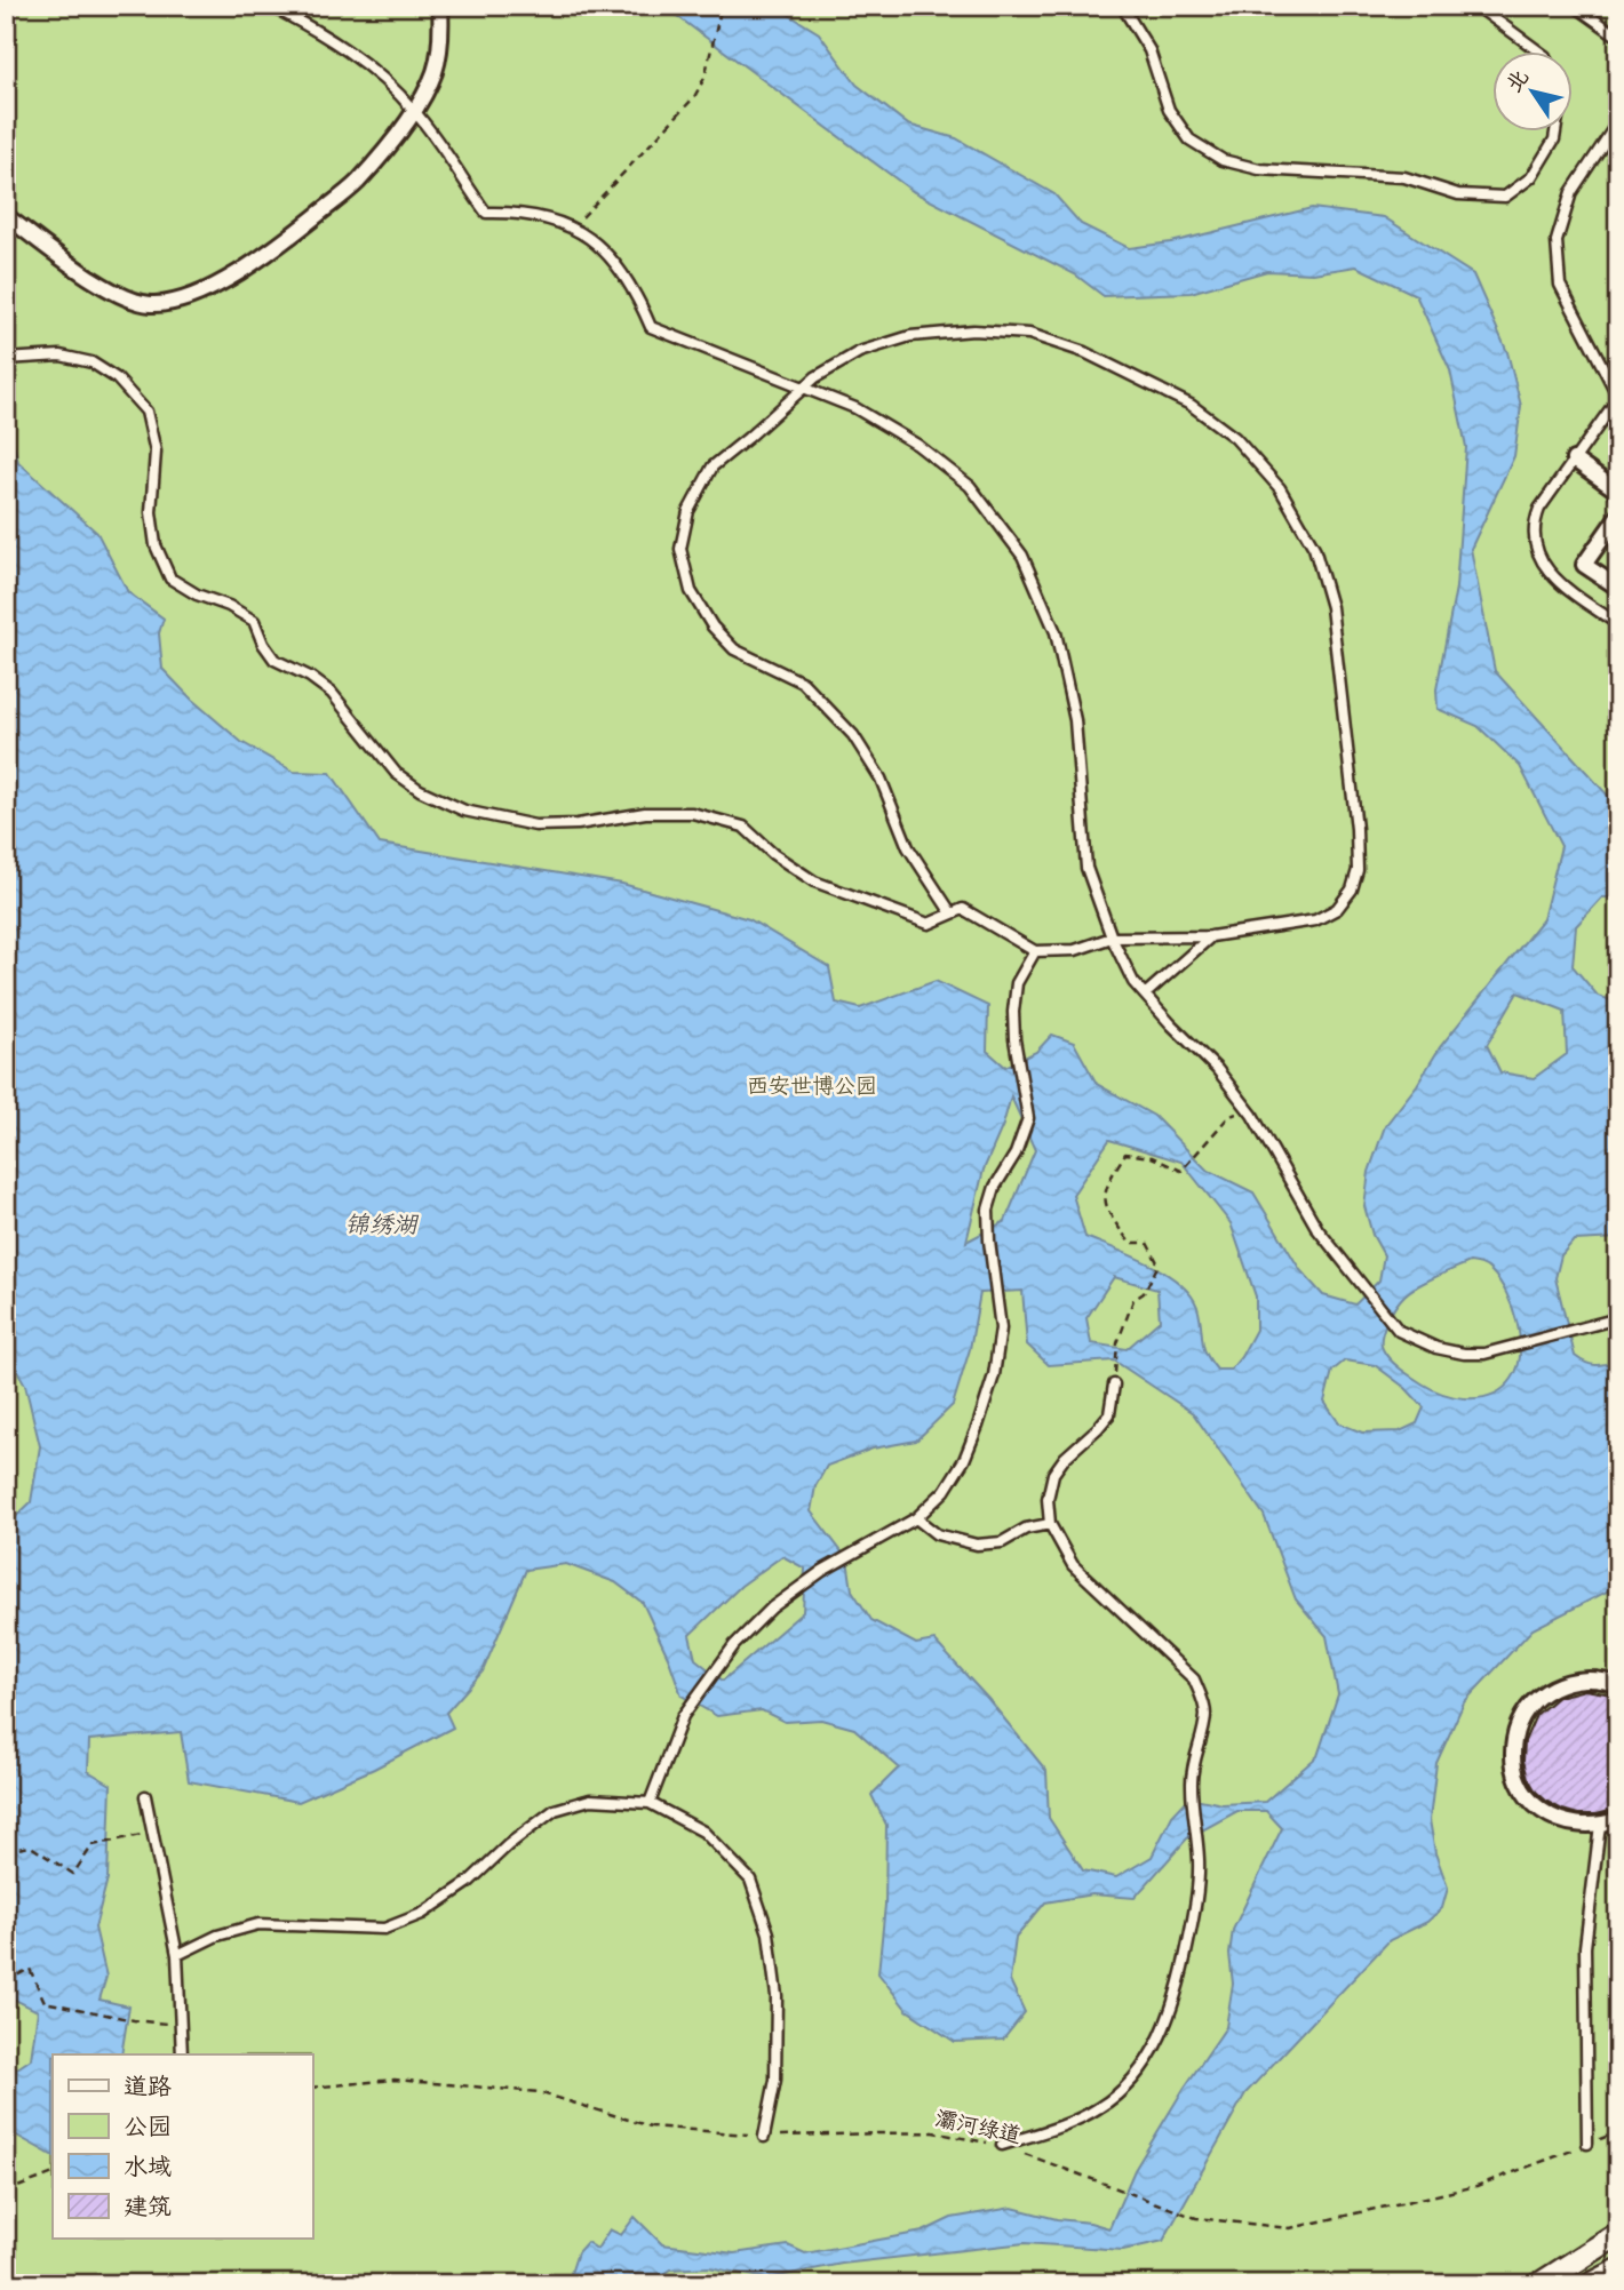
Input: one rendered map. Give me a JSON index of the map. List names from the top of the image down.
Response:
{
  "streets": {
    "path": ["灞河绿道"]
  },
  "water": ["锦绣湖"],
  "parks": ["西安世博公园"],
  "legend": [
    "道路",
    "公园",
    "水域",
    "建筑"
  ],
  "north": "top left"
}
